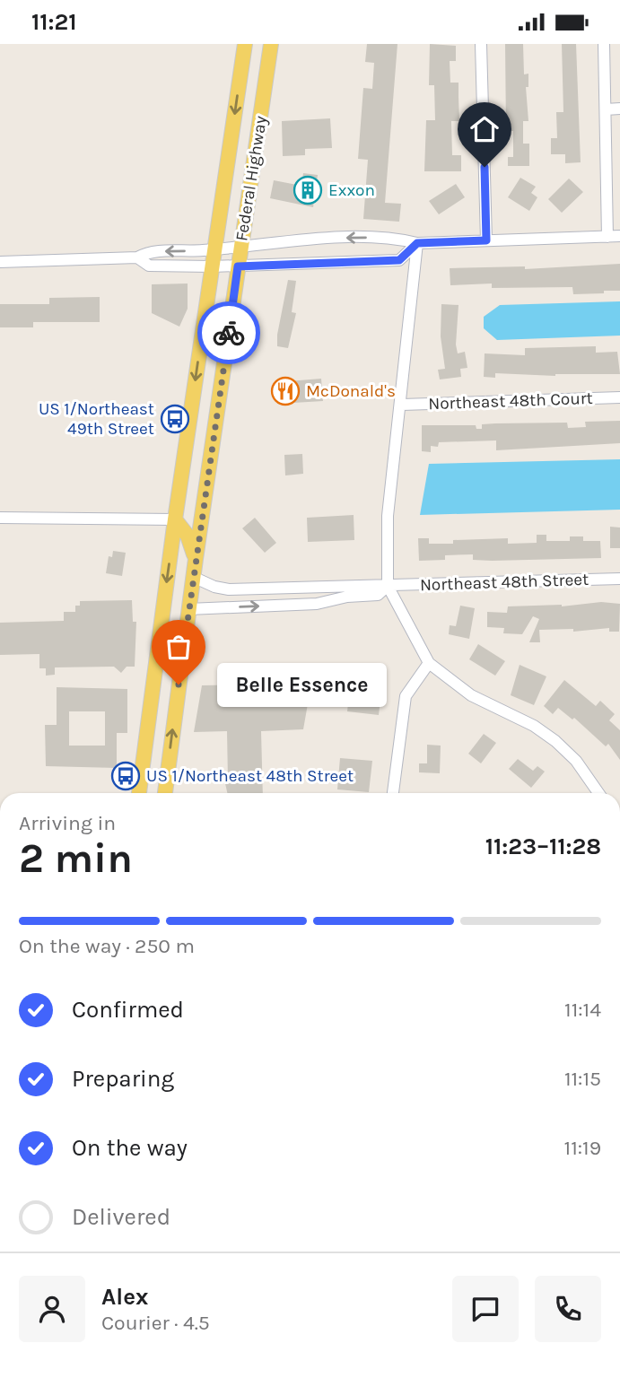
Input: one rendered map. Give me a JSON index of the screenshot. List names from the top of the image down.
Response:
{
  "streets": {
    "main road": ["Federal Highway"],
    "street": ["Northeast 48th Court", "Northeast 48th Street"]
  },
  "crossings": [
    ["Federal Highway", "Northeast 48th Street"]
  ],
  "places": {
    "building": ["Exxon"],
    "restaurant": ["McDonald's"],
    "bus stop": ["US 1/Northeast 49th Street", "US 1/Northeast 48th Street"],
    "other": ["Belle Essence"]
  },
  "page": {
    "status": "11:21",
    "bubble": "Belle Essence",
    "heading": ["2 min", "Arriving in", "11:23–11:28"],
    "panel": ["Alex", "Courier · 4.5"],
    "bar": "On the way · 250 m",
    "list": [
      ["Confirmed", "11:14"],
      ["Preparing", "11:15"],
      ["On the way", "11:19"],
      "Delivered"
    ]
  }
}
